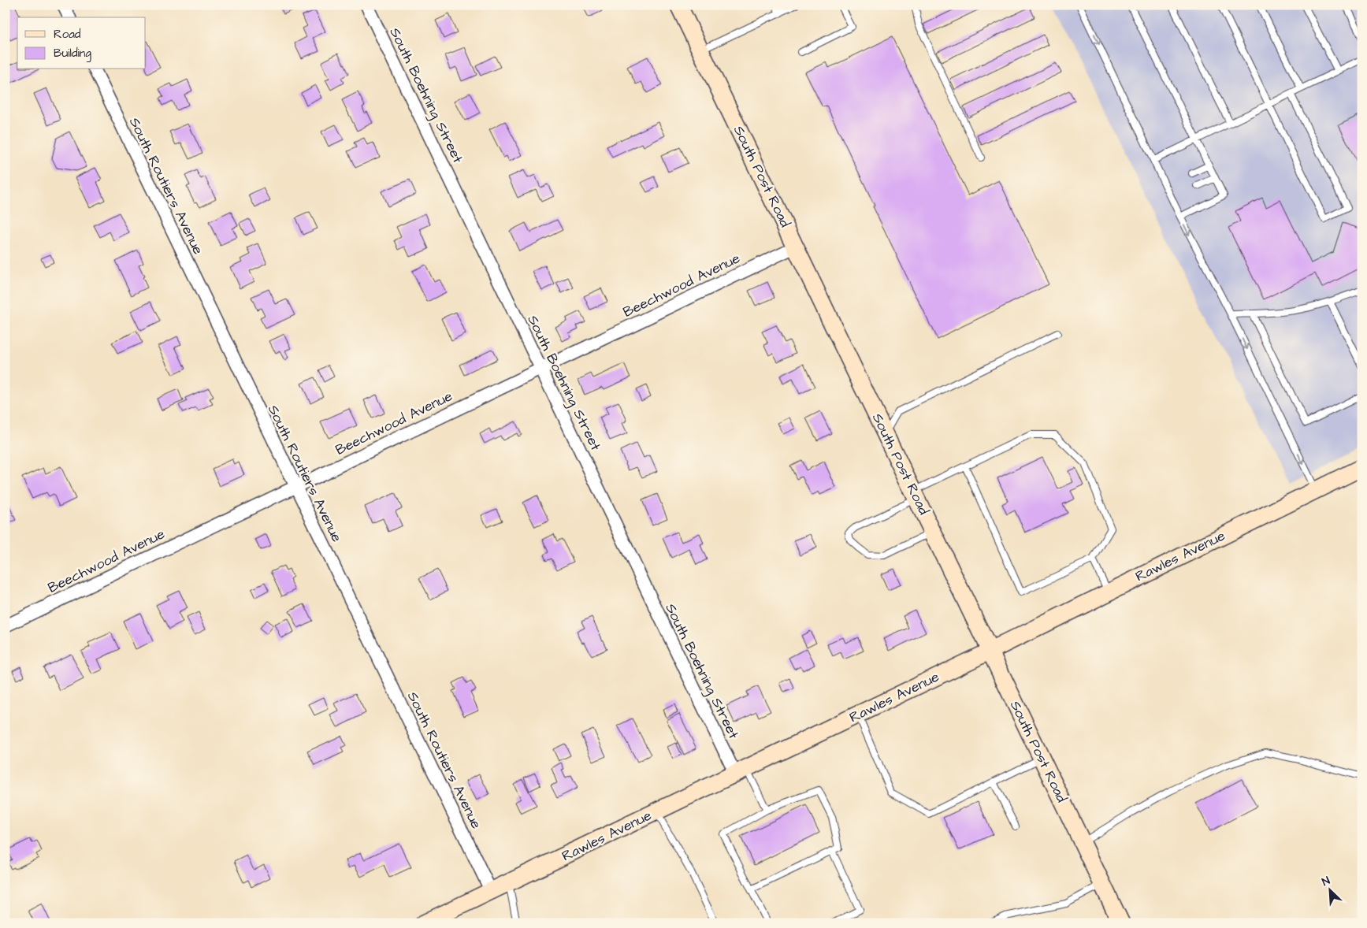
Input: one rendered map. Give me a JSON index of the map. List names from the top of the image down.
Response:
{
  "streets": {
    "street": [
      "South Boehning Street",
      "South Post Road",
      "South Routiers Avenue",
      "Beechwood Avenue",
      "Rawles Avenue"
    ]
  },
  "crossings": [
    ["South Boehning Street", "Beechwood Avenue"],
    ["South Boehning Street", "Rawles Avenue"],
    ["South Post Road", "Beechwood Avenue"],
    ["South Post Road", "Rawles Avenue"],
    ["South Routiers Avenue", "Beechwood Avenue"],
    ["South Routiers Avenue", "Rawles Avenue"]
  ],
  "legend": ["Road", "Building"],
  "north": "top left"
}
